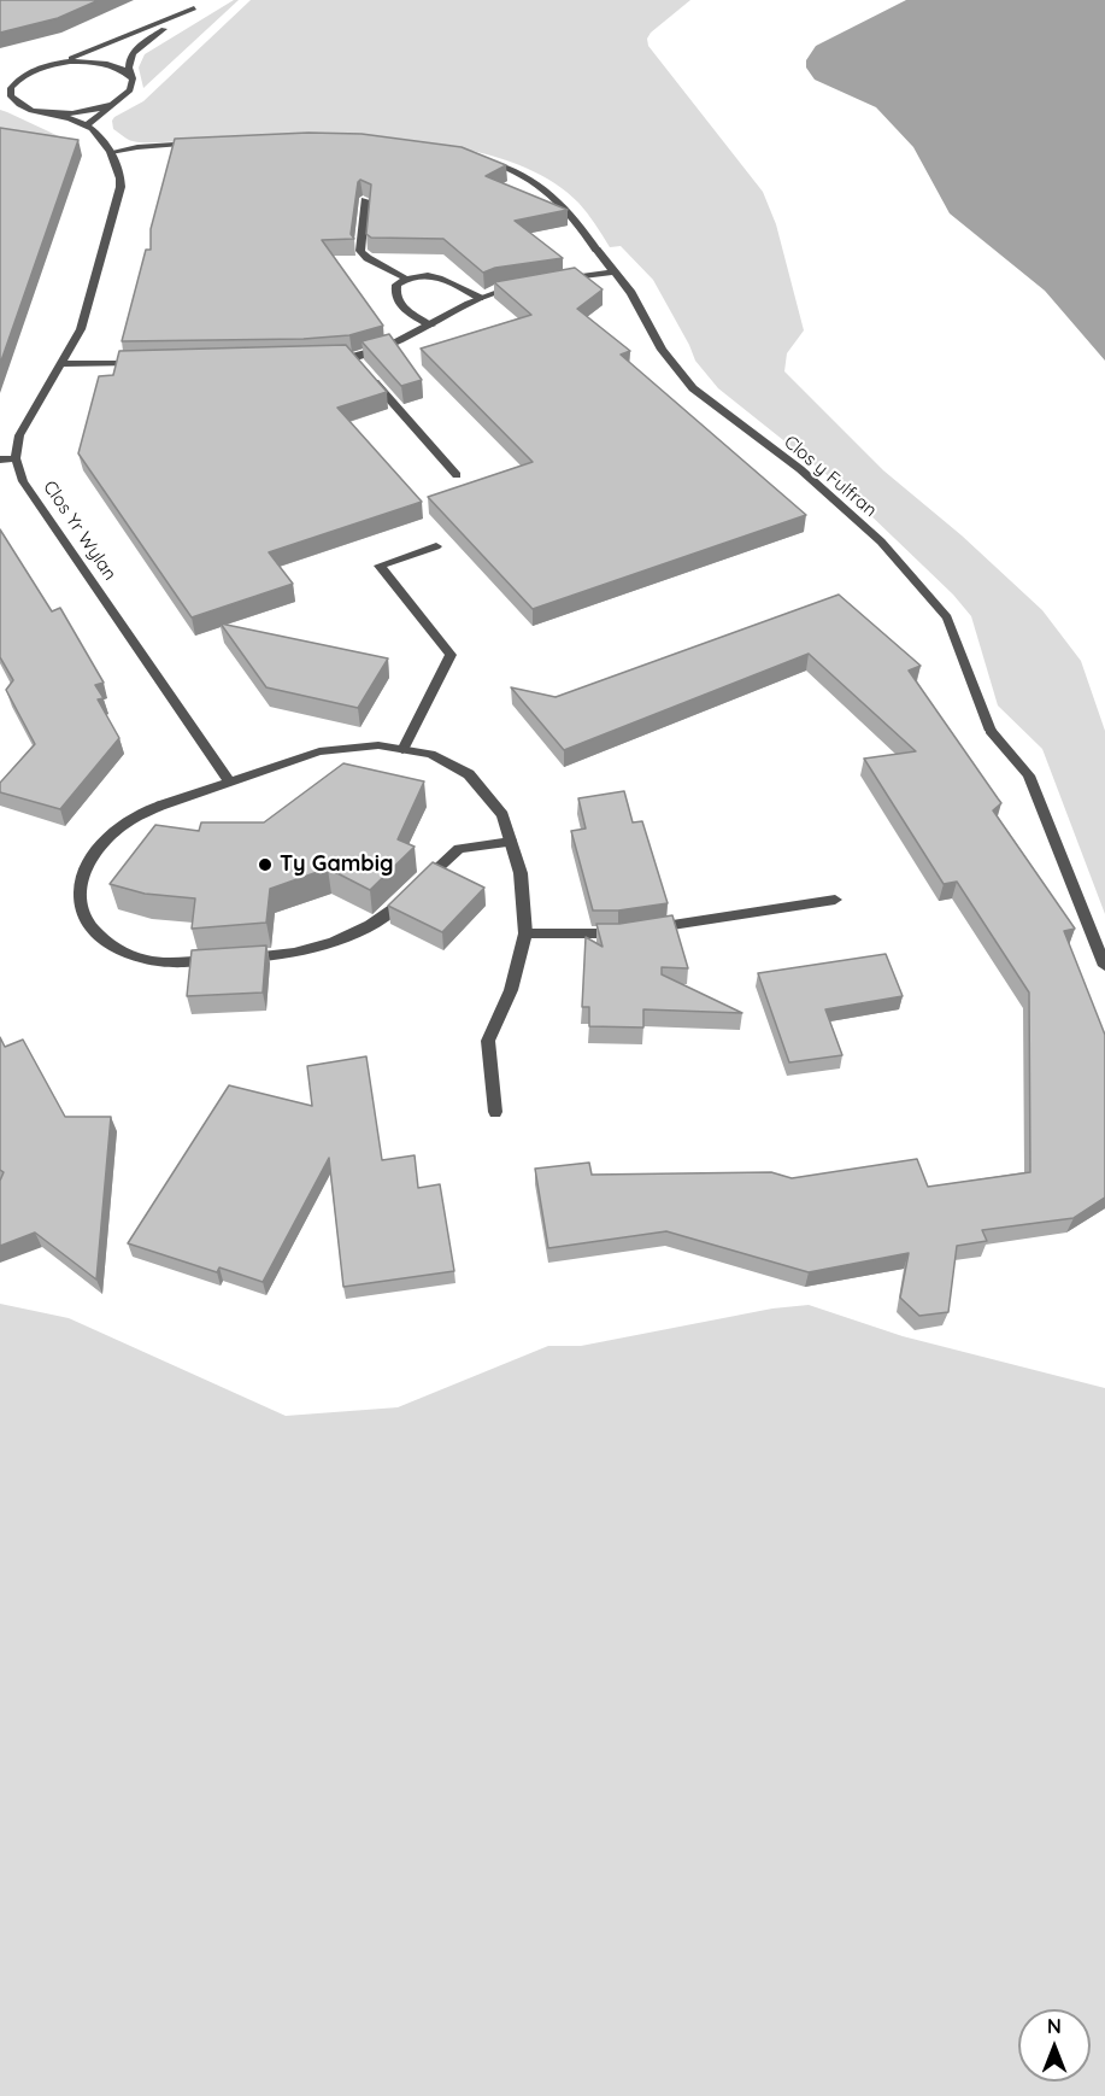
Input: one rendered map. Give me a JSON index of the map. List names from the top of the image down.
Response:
{
  "streets": {
    "street": ["Clos y Fulfran", "Clos Yr Wylan"]
  },
  "places": ["Ty Gambig"],
  "north": "top"
}
